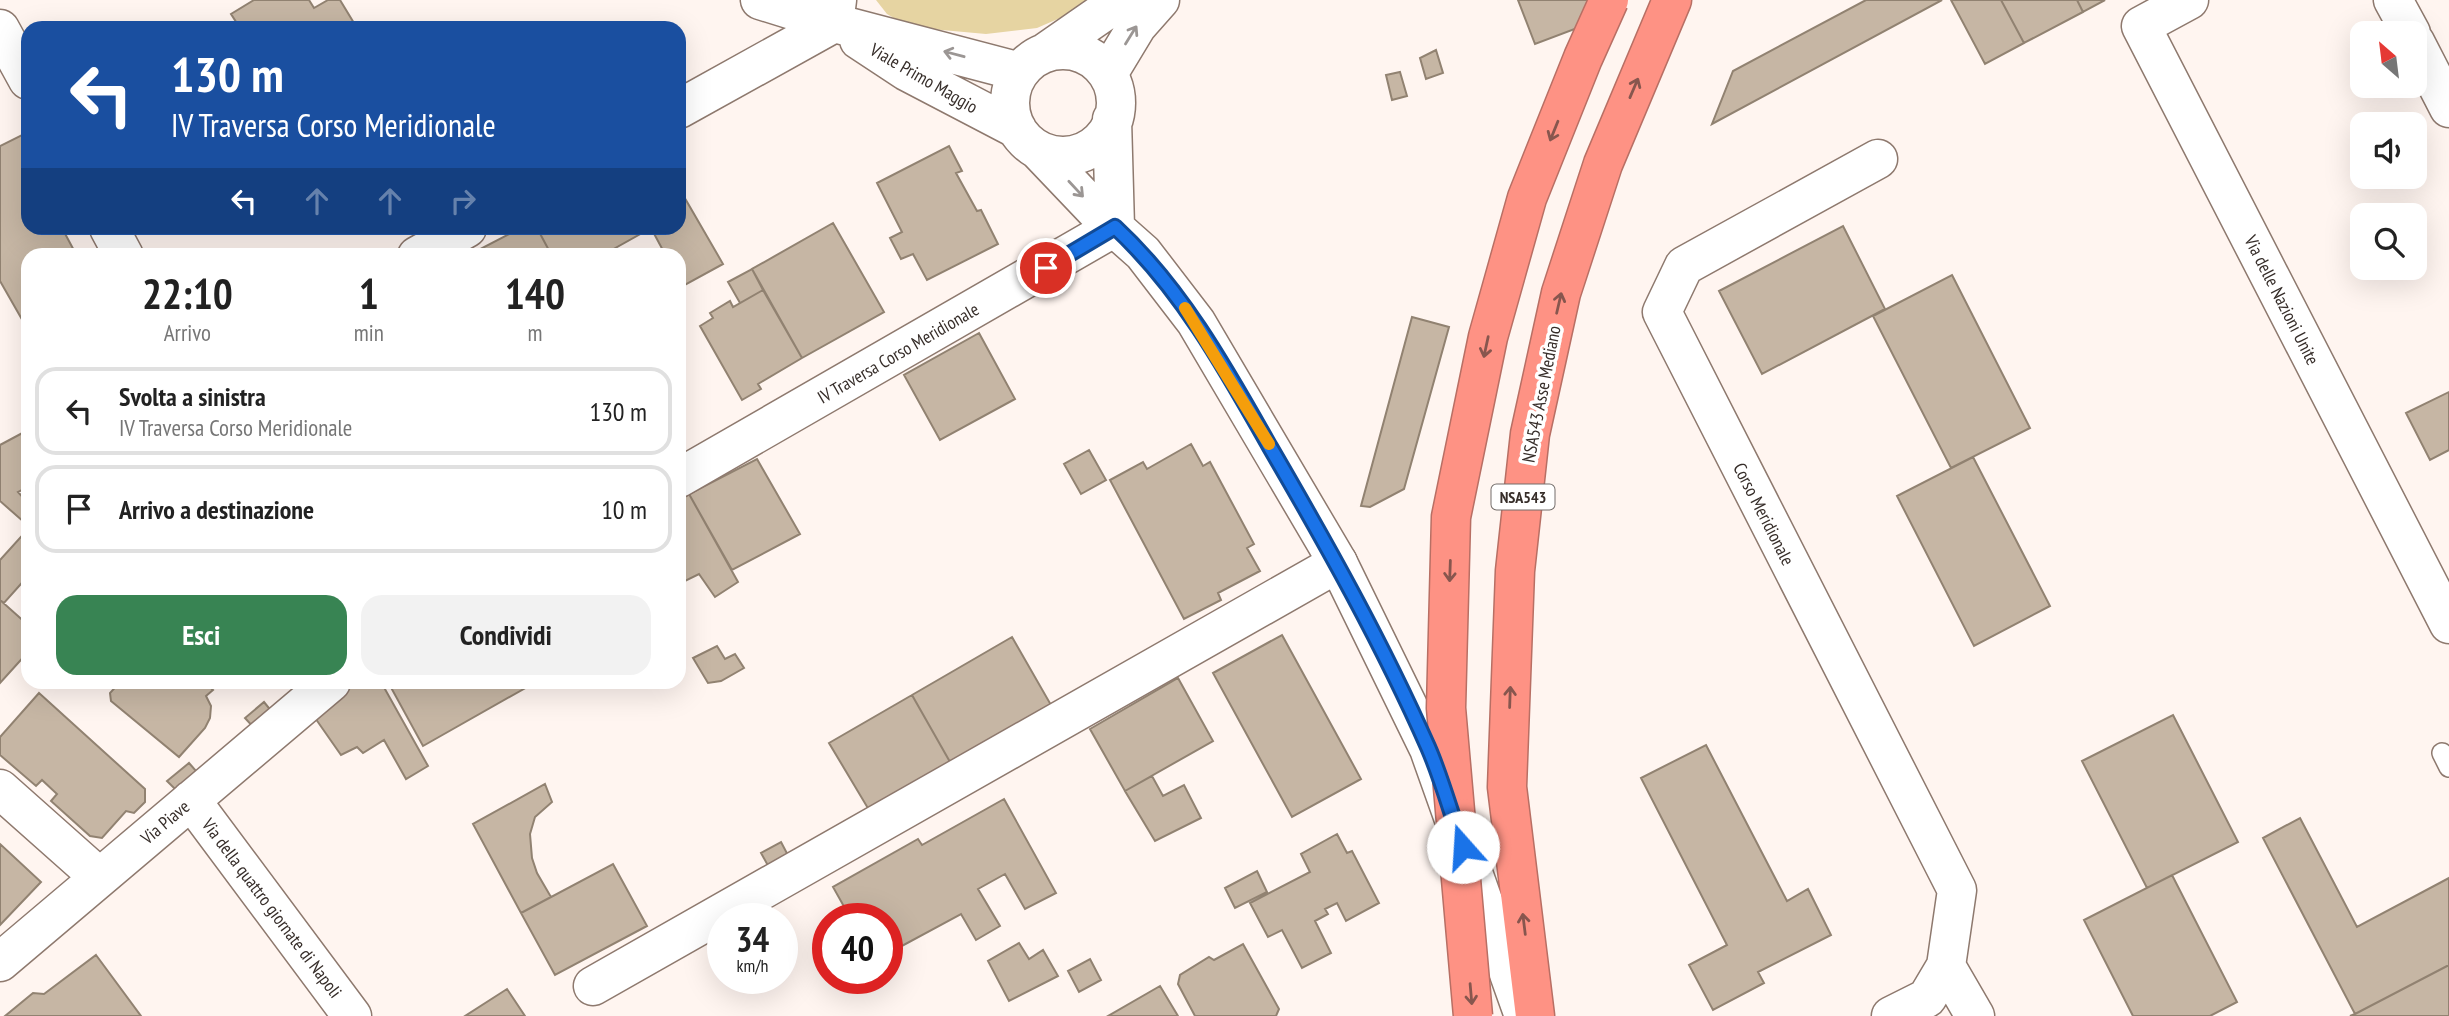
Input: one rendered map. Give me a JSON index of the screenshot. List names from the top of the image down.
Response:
{
  "streets": {
    "highway": ["NSA543 Asse Mediano", "NSA543"],
    "street": [
      "Viale Primo Maggio",
      "Via delle Nazioni Unite",
      "IV Traversa Corso Meridionale",
      "Corso Meridionale",
      "Via Piave",
      "Via della quattro giornate di Napoli"
    ]
  },
  "crossings": [
    ["Via Piave", "Via della quattro giornate di Napoli"]
  ],
  "north": "top left",
  "page": {
    "turn": ["130 m", "IV Traversa Corso Meridionale"],
    "eta": [
      "22:10",
      "Arrivo",
      "1",
      "min",
      "140",
      "m"
    ],
    "list": [
      {
        "name": "Svolta a sinistra",
        "note": "IV Traversa Corso Meridionale",
        "value": "130 m"
      },
      {
        "name": "Arrivo a destinazione",
        "value": "10 m"
      }
    ],
    "buttons": ["Esci", "Condividi"],
    "speed": "34 km/h",
    "limit": "40"
  }
}
